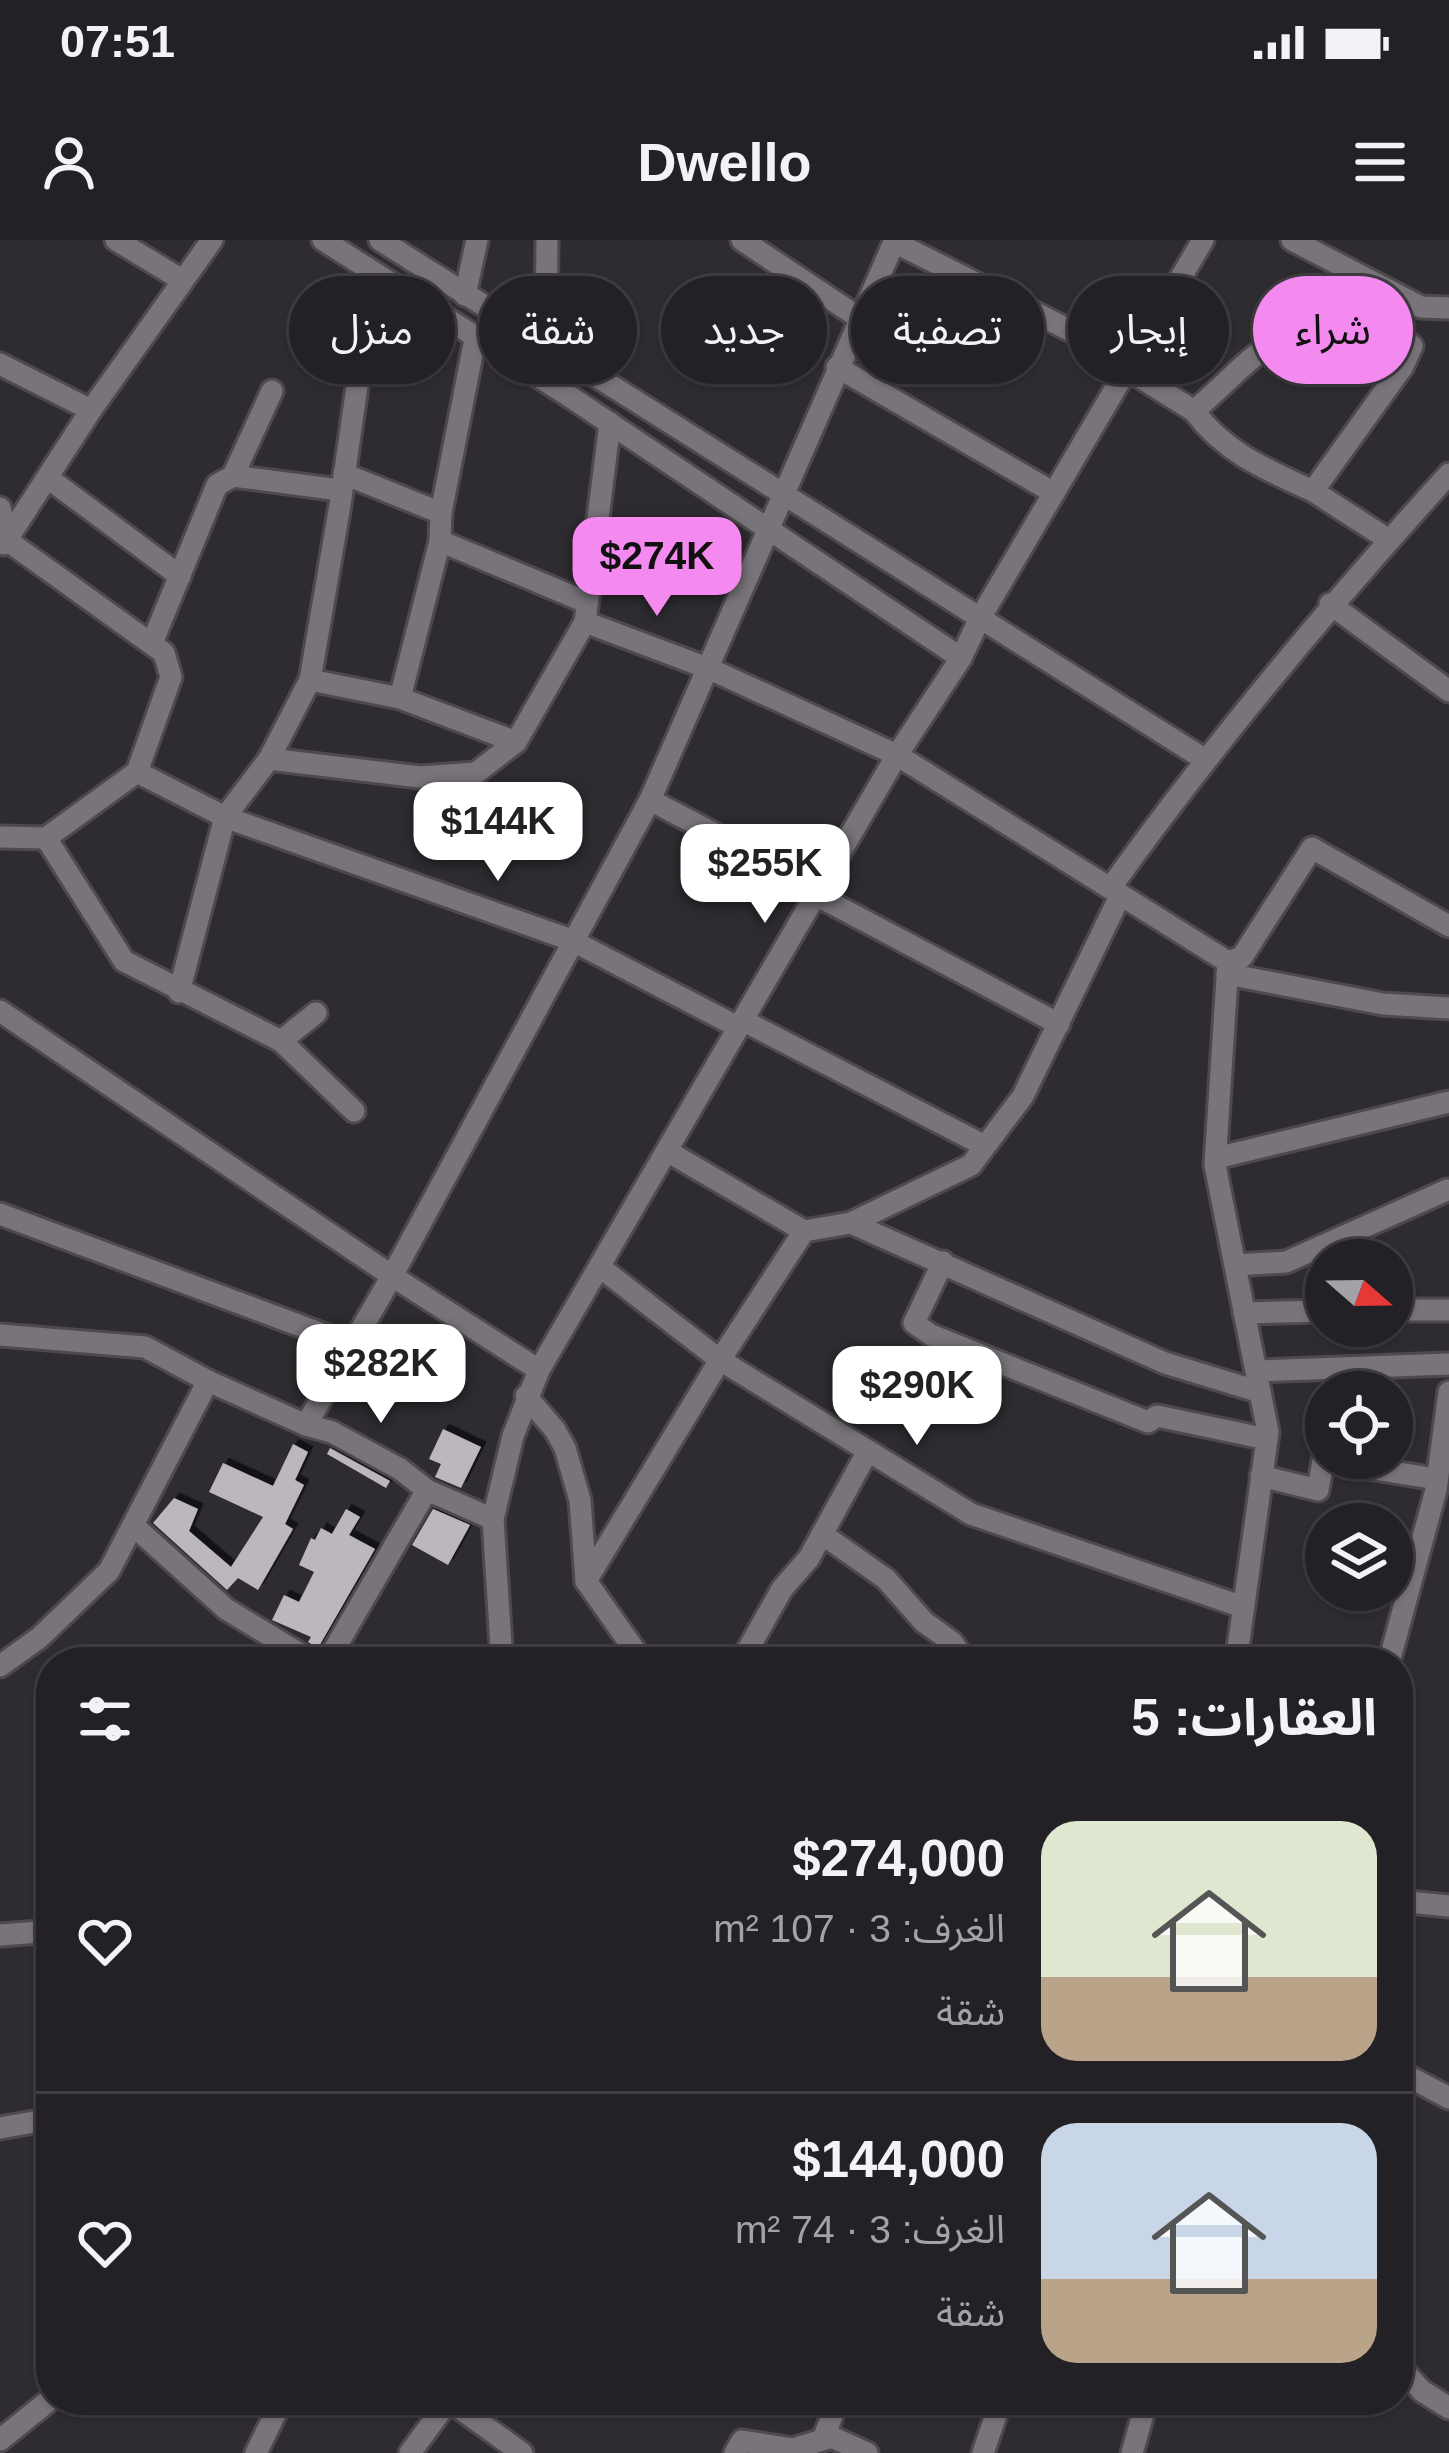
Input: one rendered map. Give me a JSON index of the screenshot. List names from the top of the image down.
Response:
{
  "north": "right",
  "page": {
    "status": "07:51",
    "header": "Dwello",
    "chip": [
      "شراء",
      "إيجار",
      "تصفية",
      "جديد",
      "شقة",
      "منزل"
    ],
    "price": [
      "$274K",
      "$144K",
      "$255K",
      "$282K",
      "$290K"
    ],
    "heading": "العقارات: 5",
    "list": [
      {
        "name": "$274,000",
        "note": "الغرف: 3 · 107 m² · شقة"
      },
      {
        "name": "$144,000",
        "note": "الغرف: 3 · 74 m² · شقة"
      }
    ]
  }
}
